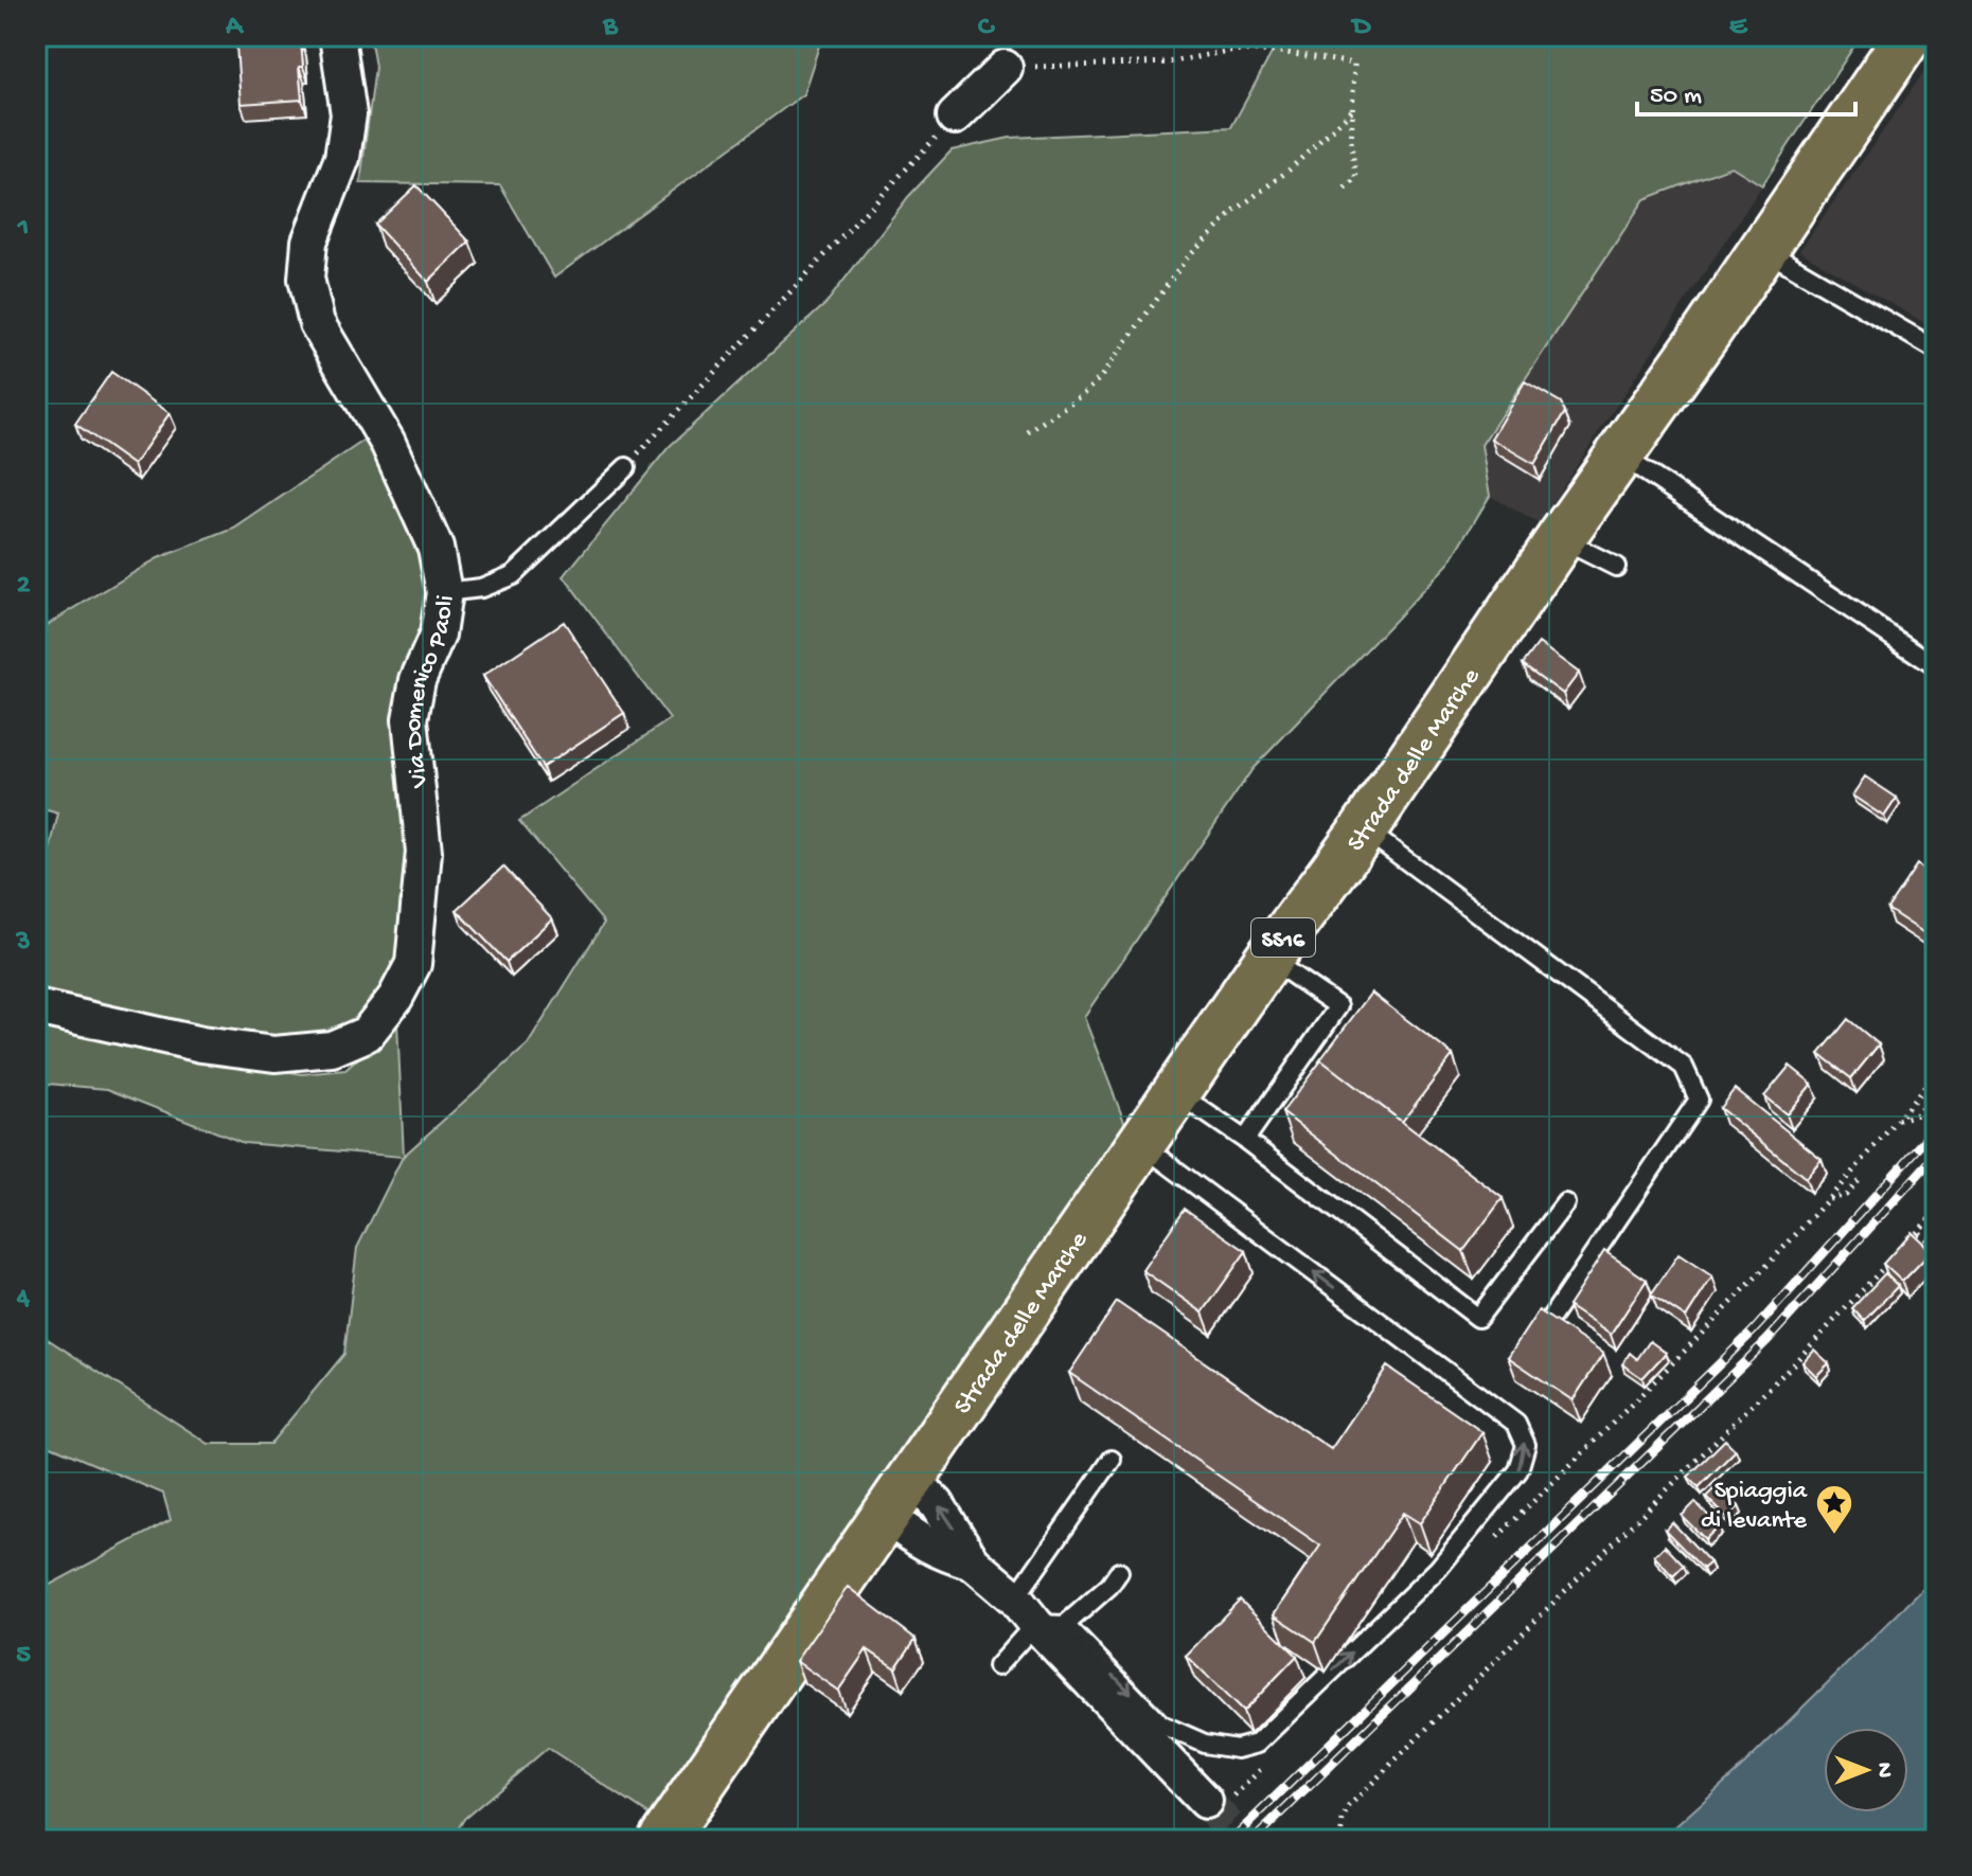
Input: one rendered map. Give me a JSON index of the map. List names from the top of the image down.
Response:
{
  "streets": {
    "main road": ["Strada delle Marche", "SS16"],
    "street": ["Via Domenico Paoli"]
  },
  "places": {
    "place": ["Spiaggia di levante"]
  },
  "scale_bar": "50 m",
  "north": "right",
  "grid": {
    "columns": [
      "A",
      "B",
      "C",
      "D",
      "E"
    ],
    "rows": [
      "1",
      "2",
      "3",
      "4",
      "5"
    ]
  }
}
